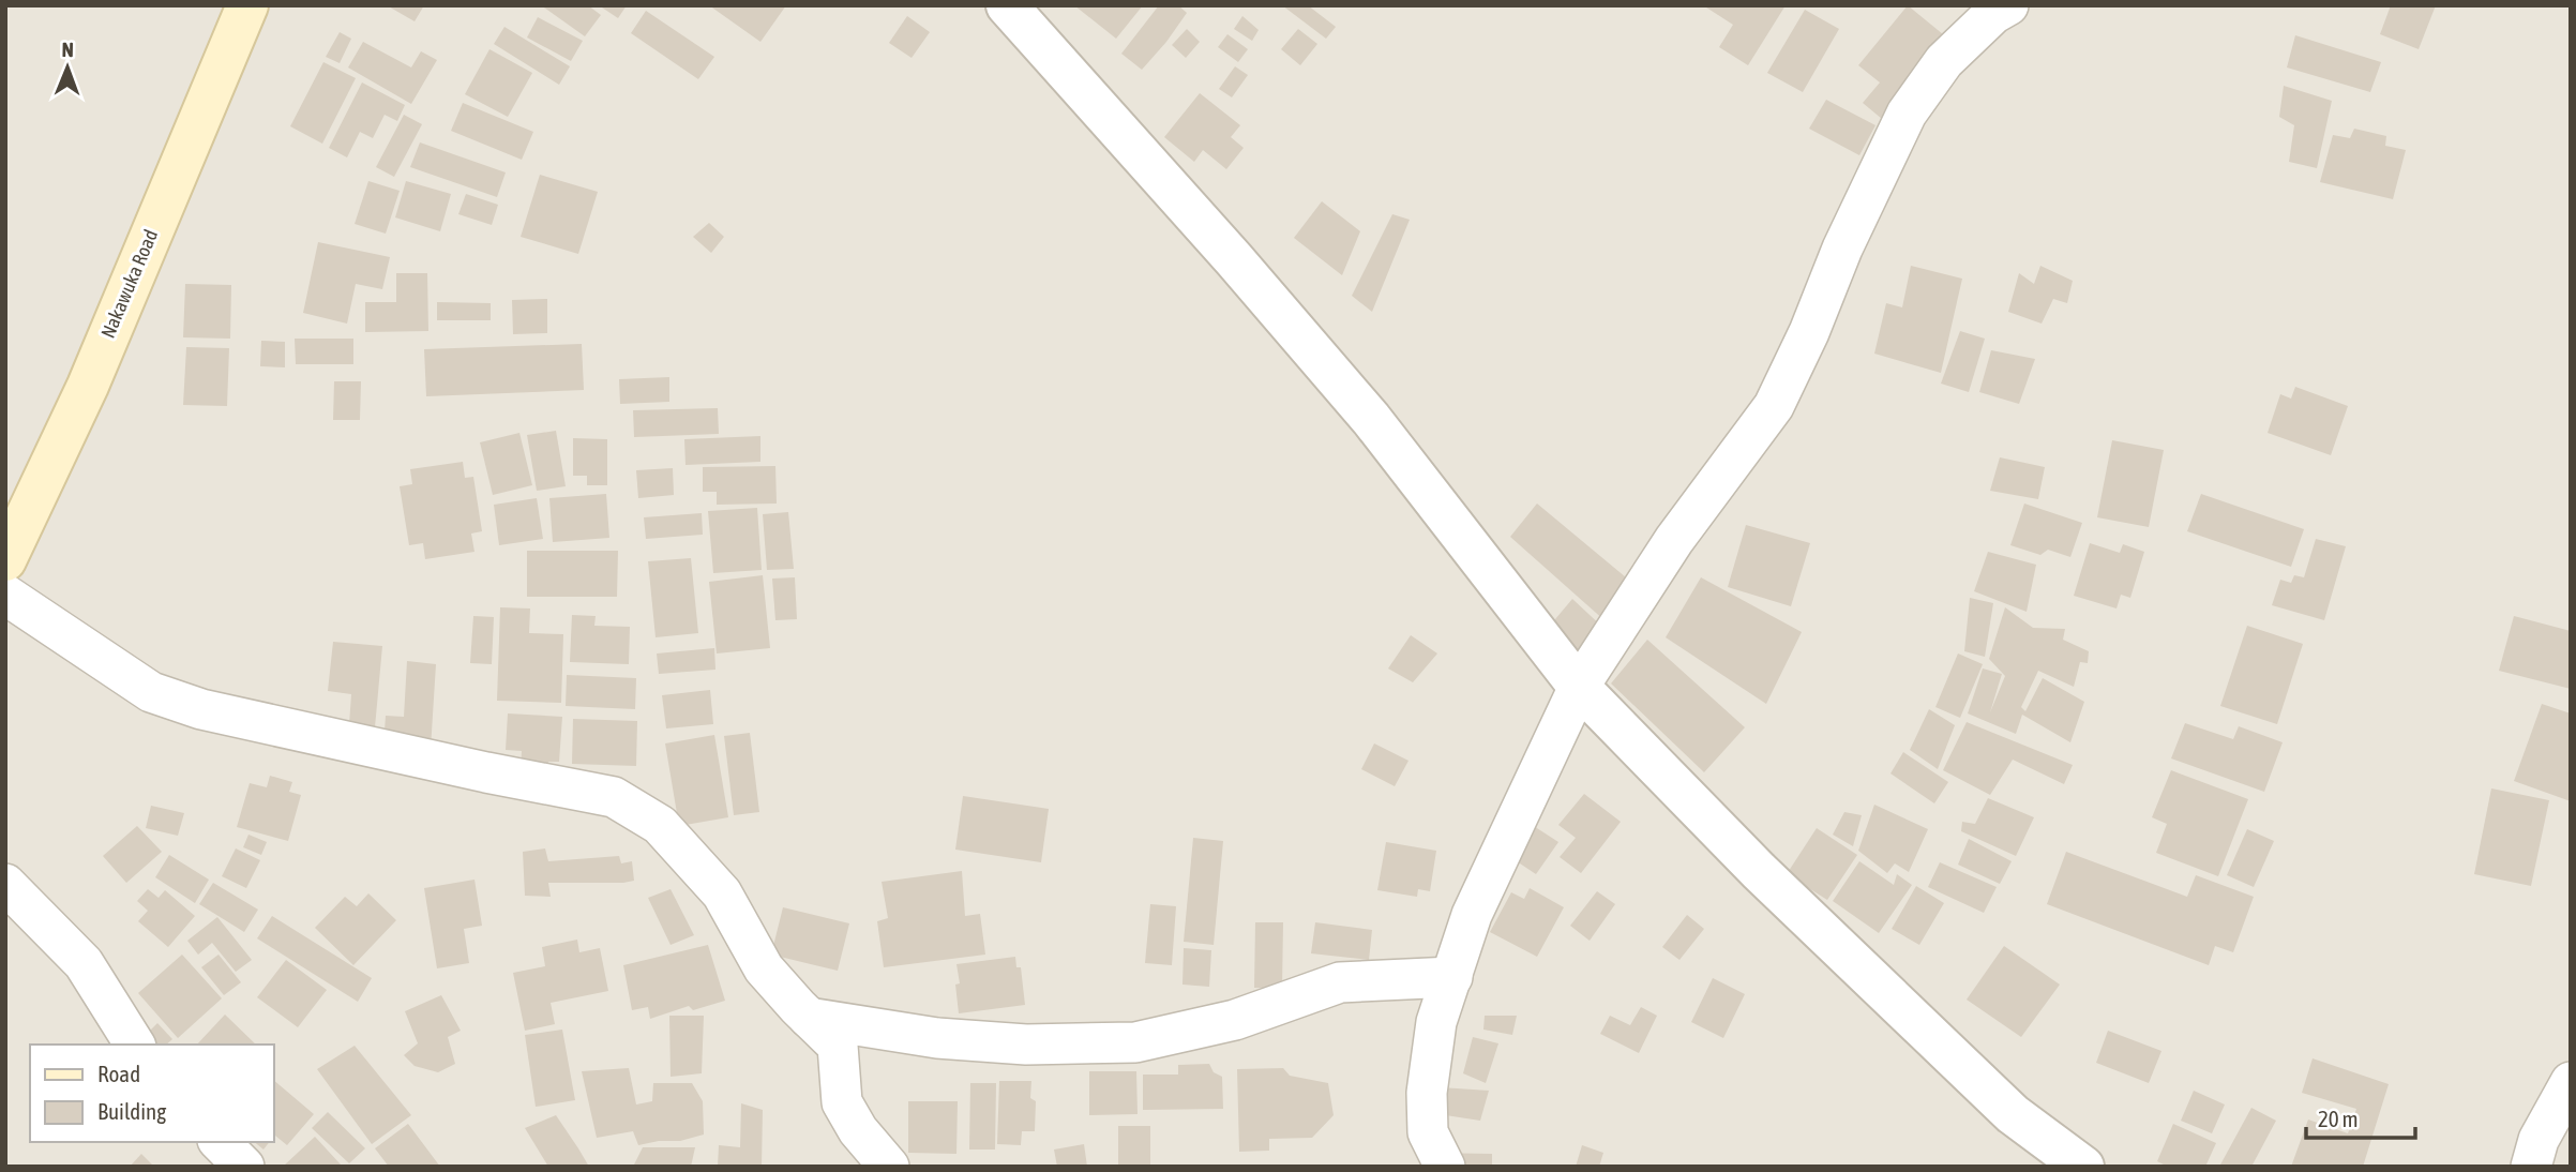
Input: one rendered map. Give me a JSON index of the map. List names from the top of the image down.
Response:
{
  "streets": {
    "main road": ["Nakawuka Road"]
  },
  "legend": ["Road", "Building"],
  "scale_bar": "20 m",
  "north": "top"
}
